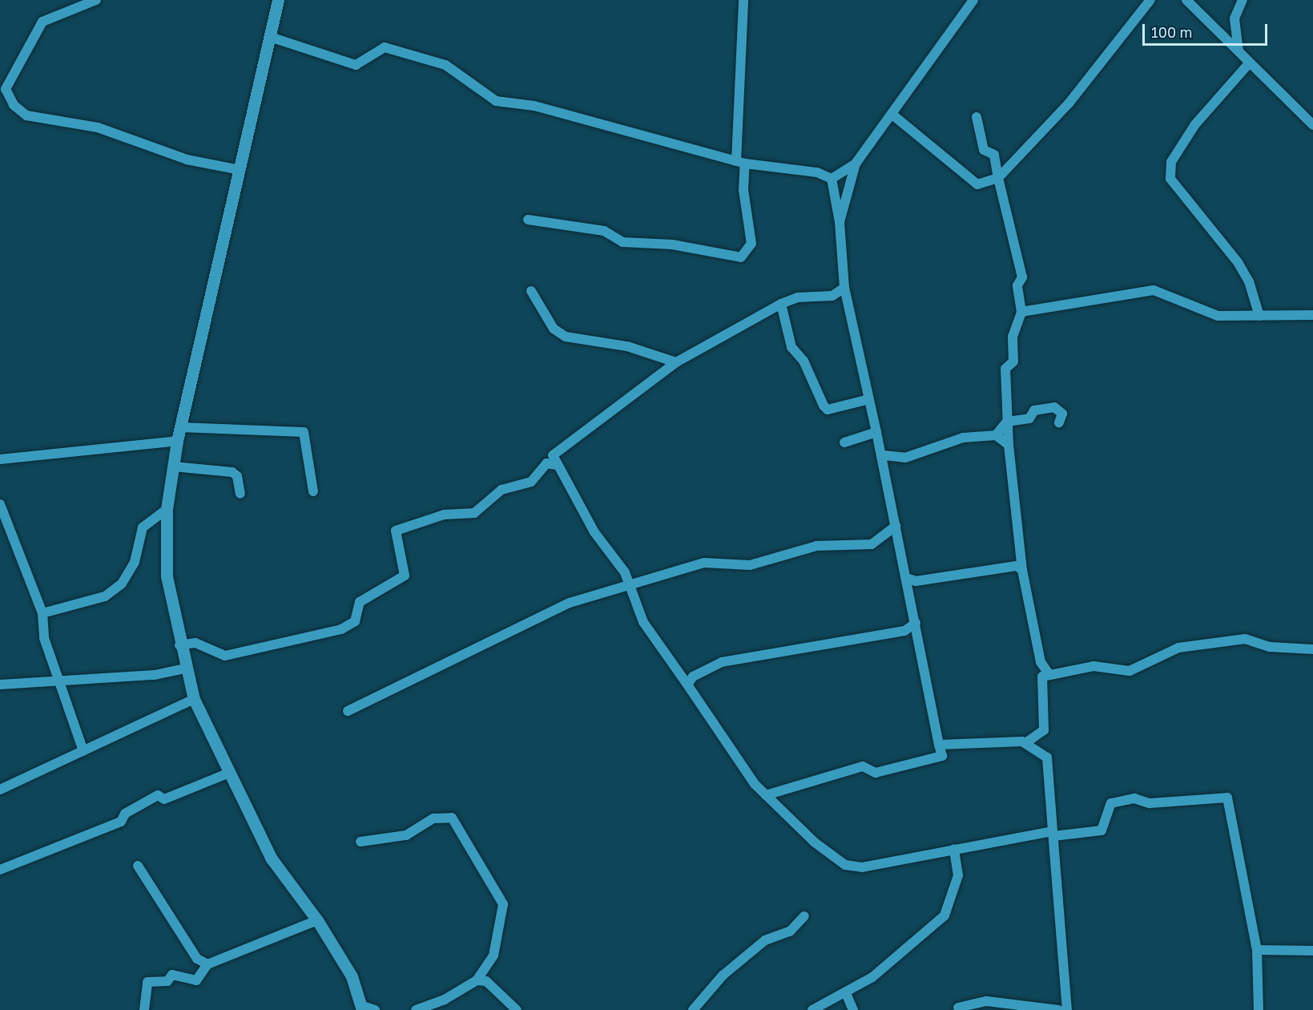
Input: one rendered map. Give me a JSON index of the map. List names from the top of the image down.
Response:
{
  "scale_bar": "100 m"
}
